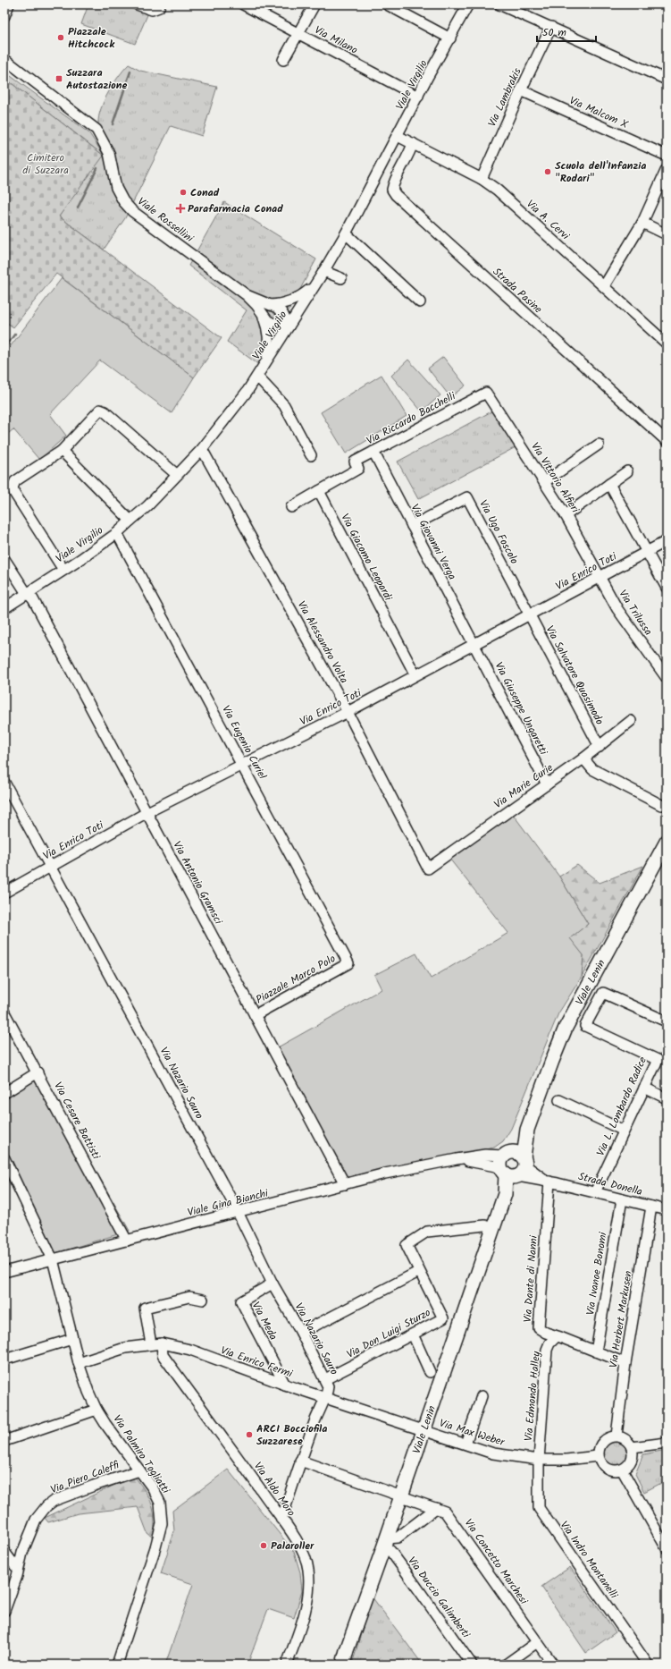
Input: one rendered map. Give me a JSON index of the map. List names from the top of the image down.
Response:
{
  "streets": {
    "main road": ["Viale Lenin"],
    "street": [
      "Via Milano",
      "Viale Virgilio",
      "Via Lambrakis",
      "Via Malcom X",
      "Viale Rossellini",
      "Via A. Cervi",
      "Strada Pasine",
      "Via Riccardo Bacchelli",
      "Via Vittorio Alfieri",
      "Via Ugo Foscolo",
      "Via Giovanni Verga",
      "Via Giacomo Leopardi",
      "Via Enrico Toti",
      "Via Trilussa",
      "Via Alessandro Volta",
      "Via Salvatore Quasimodo",
      "Via Giuseppe Ungaretti",
      "Via Eugenio Curiel",
      "Via Marie Curie",
      "Via Antonio Gramsci",
      "Piazzale Marco Polo",
      "Via Nazario Sauro",
      "Via L. Lombardo Radice",
      "Via Cesare Battisti",
      "Strada Donella",
      "Viale Gina Bianchi",
      "Via Ivanoe Bonomi",
      "Via Dante di Nanni",
      "Via Herbert Markusen",
      "Via Meda",
      "Via Don Luigi Sturzo",
      "Via Enrico Fermi",
      "Via Edmondo Halley",
      "Via Max Weber",
      "Via Palmiro Togliatti",
      "Via Piero Caleffi",
      "Via Aldo Moro",
      "Via Indro Montanelli",
      "Via Concetto Marchesi",
      "Via Duccio Galimberti"
    ]
  },
  "crossings": [
    ["Via Milano", "Viale Virgilio"],
    ["Viale Virgilio", "Via A. Cervi"],
    ["Viale Virgilio", "Via Alessandro Volta"],
    ["Viale Virgilio", "Via Eugenio Curiel"],
    ["Viale Virgilio", "Via Antonio Gramsci"],
    ["Via Lambrakis", "Via Malcom X"],
    ["Via Lambrakis", "Via A. Cervi"],
    ["Via A. Cervi", "Strada Pasine"],
    ["Via Riccardo Bacchelli", "Via Vittorio Alfieri"],
    ["Via Riccardo Bacchelli", "Via Giovanni Verga"],
    ["Via Riccardo Bacchelli", "Via Giacomo Leopardi"],
    ["Via Vittorio Alfieri", "Via Enrico Toti"],
    ["Via Vittorio Alfieri", "Via Trilussa"],
    ["Via Ugo Foscolo", "Via Giovanni Verga"],
    ["Via Ugo Foscolo", "Via Enrico Toti"],
    ["Via Ugo Foscolo", "Via Salvatore Quasimodo"],
    ["Via Giovanni Verga", "Via Enrico Toti"],
    ["Via Giovanni Verga", "Via Giuseppe Ungaretti"],
    ["Via Giacomo Leopardi", "Via Enrico Toti"],
    ["Via Enrico Toti", "Via Trilussa"],
    ["Via Enrico Toti", "Via Alessandro Volta"],
    ["Via Enrico Toti", "Via Salvatore Quasimodo"],
    ["Via Enrico Toti", "Via Giuseppe Ungaretti"],
    ["Via Enrico Toti", "Via Eugenio Curiel"],
    ["Via Enrico Toti", "Via Antonio Gramsci"],
    ["Via Enrico Toti", "Via Nazario Sauro"],
    ["Via Alessandro Volta", "Via Marie Curie"],
    ["Via Salvatore Quasimodo", "Via Marie Curie"],
    ["Via Giuseppe Ungaretti", "Via Marie Curie"],
    ["Via Eugenio Curiel", "Piazzale Marco Polo"],
    ["Via Antonio Gramsci", "Piazzale Marco Polo"],
    ["Via Antonio Gramsci", "Viale Gina Bianchi"],
    ["Viale Lenin", "Strada Donella"],
    ["Viale Lenin", "Viale Gina Bianchi"],
    ["Viale Lenin", "Via Enrico Fermi"],
    ["Viale Lenin", "Via Max Weber"],
    ["Viale Lenin", "Via Concetto Marchesi"],
    ["Viale Lenin", "Via Duccio Galimberti"],
    ["Via Nazario Sauro", "Viale Gina Bianchi"],
    ["Via Nazario Sauro", "Via Meda"],
    ["Via Nazario Sauro", "Via Don Luigi Sturzo"],
    ["Via Nazario Sauro", "Via Enrico Fermi"],
    ["Via L. Lombardo Radice", "Strada Donella"],
    ["Via Cesare Battisti", "Viale Gina Bianchi"],
    ["Strada Donella", "Viale Gina Bianchi"],
    ["Strada Donella", "Via Ivanoe Bonomi"],
    ["Strada Donella", "Via Dante di Nanni"],
    ["Strada Donella", "Via Herbert Markusen"],
    ["Viale Gina Bianchi", "Via Palmiro Togliatti"],
    ["Via Ivanoe Bonomi", "Via Dante di Nanni"],
    ["Via Dante di Nanni", "Via Herbert Markusen"],
    ["Via Dante di Nanni", "Via Edmondo Halley"],
    ["Via Herbert Markusen", "Via Max Weber"],
    ["Via Meda", "Via Enrico Fermi"],
    ["Via Enrico Fermi", "Via Max Weber"],
    ["Via Enrico Fermi", "Via Palmiro Togliatti"],
    ["Via Enrico Fermi", "Via Aldo Moro"],
    ["Via Edmondo Halley", "Via Max Weber"],
    ["Via Edmondo Halley", "Via Indro Montanelli"],
    ["Via Max Weber", "Via Indro Montanelli"],
    ["Via Palmiro Togliatti", "Via Piero Caleffi"]
  ],
  "parks": ["Cimitero di Suzzara"],
  "places": {
    "other": [
      "Piazzale Hitchcock",
      "Scuola dell'Infanzia \"Rodari\"",
      "Conad",
      "ARCI Bocciofila Suzzarese",
      "Palaroller"
    ],
    "transit": ["Suzzara Autostazione"],
    "health": ["Parafarmacia Conad"]
  },
  "scale_bar": "50 m"
}
